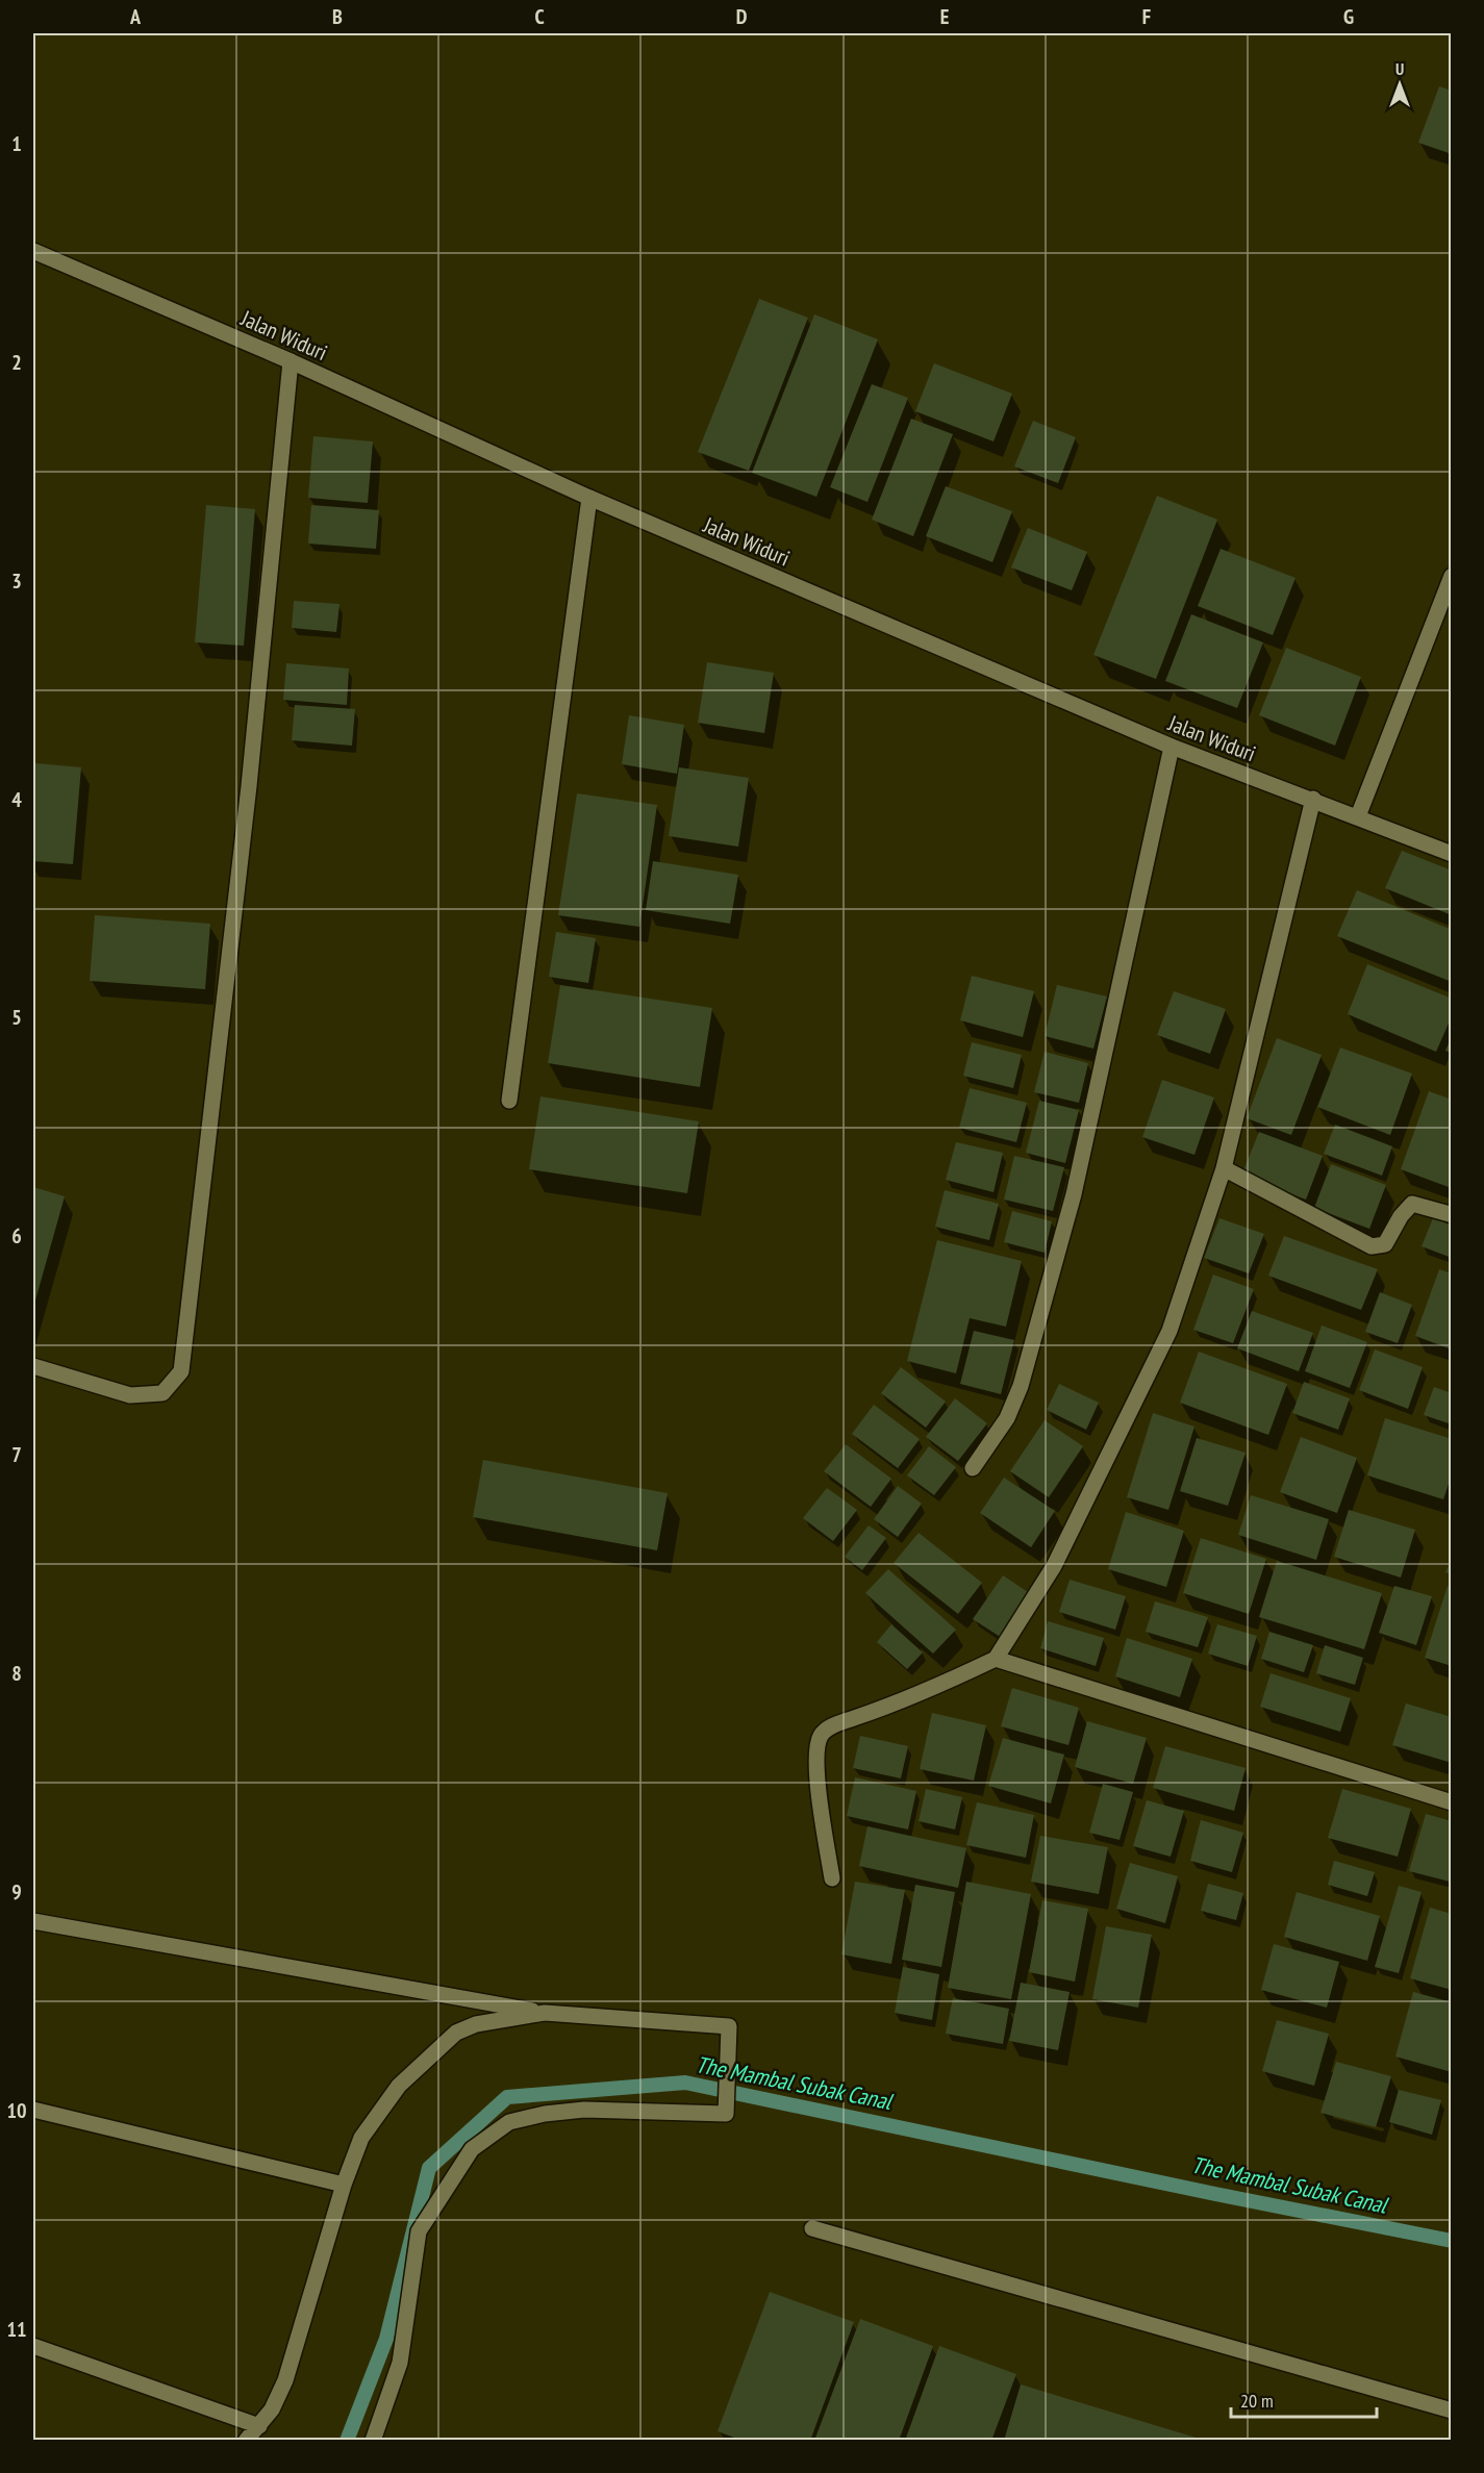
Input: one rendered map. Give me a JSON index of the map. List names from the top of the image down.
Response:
{
  "streets": {
    "street": ["Jalan Widuri"]
  },
  "water": ["The Mambal Subak Canal"],
  "scale_bar": "20 m",
  "north": "top",
  "grid": {
    "columns": [
      "A",
      "B",
      "C",
      "D",
      "E",
      "F",
      "G"
    ],
    "rows": [
      "1",
      "2",
      "3",
      "4",
      "5",
      "6",
      "7",
      "8",
      "9",
      "10",
      "11"
    ]
  }
}
